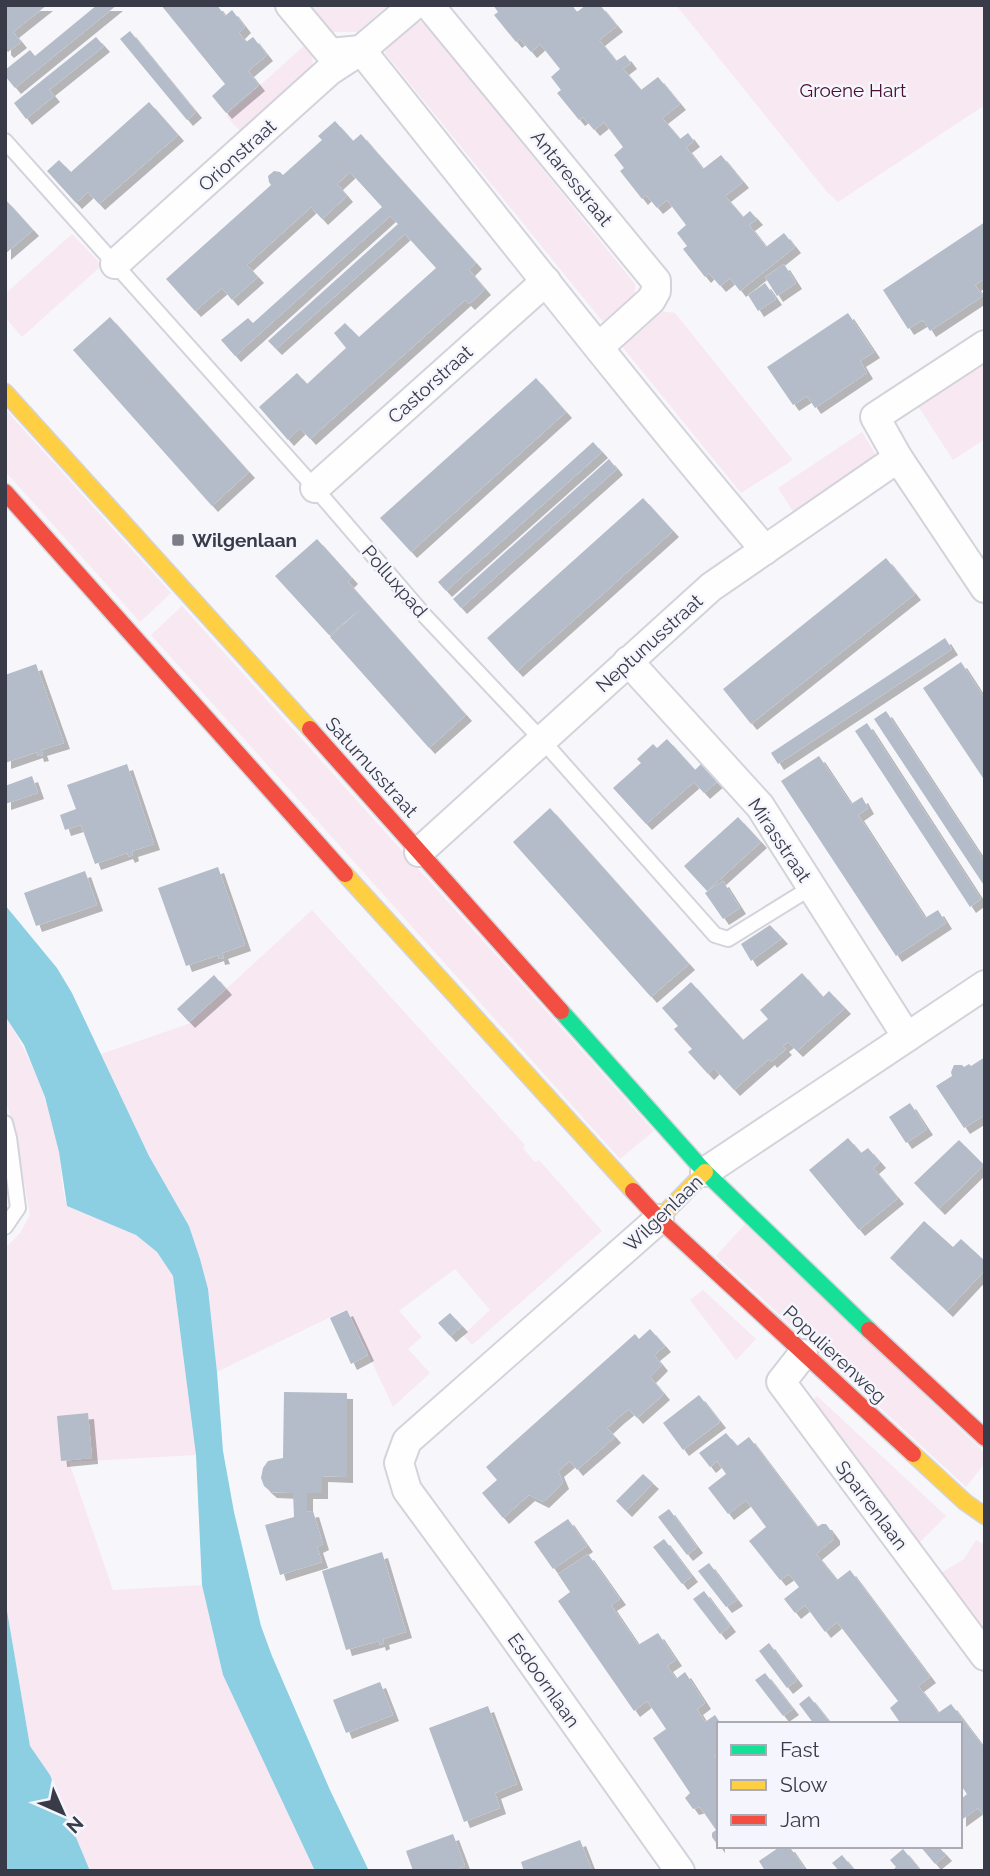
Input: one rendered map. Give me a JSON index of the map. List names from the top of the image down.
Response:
{
  "streets": {
    "street": [
      "Orionstraat",
      "Antaresstraat",
      "Castorstraat",
      "Neptunusstraat",
      "Saturnusstraat",
      "Mirasstraat",
      "Wilgenlaan",
      "Populierenweg",
      "Sparrenlaan",
      "Esdoornlaan"
    ],
    "lane": ["Polluxpad"]
  },
  "crossings": [
    ["Orionstraat", "Polluxpad"],
    ["Castorstraat", "Polluxpad"],
    ["Polluxpad", "Neptunusstraat"],
    ["Polluxpad", "Mirasstraat"],
    ["Neptunusstraat", "Saturnusstraat"],
    ["Neptunusstraat", "Mirasstraat"],
    ["Saturnusstraat", "Wilgenlaan"],
    ["Mirasstraat", "Wilgenlaan"],
    ["Wilgenlaan", "Populierenweg"],
    ["Wilgenlaan", "Esdoornlaan"],
    ["Populierenweg", "Sparrenlaan"]
  ],
  "parks": ["Groene Hart"],
  "places": {
    "transit": ["Wilgenlaan"]
  },
  "legend": ["Fast", "Slow", "Jam"],
  "north": "bottom right"
}
